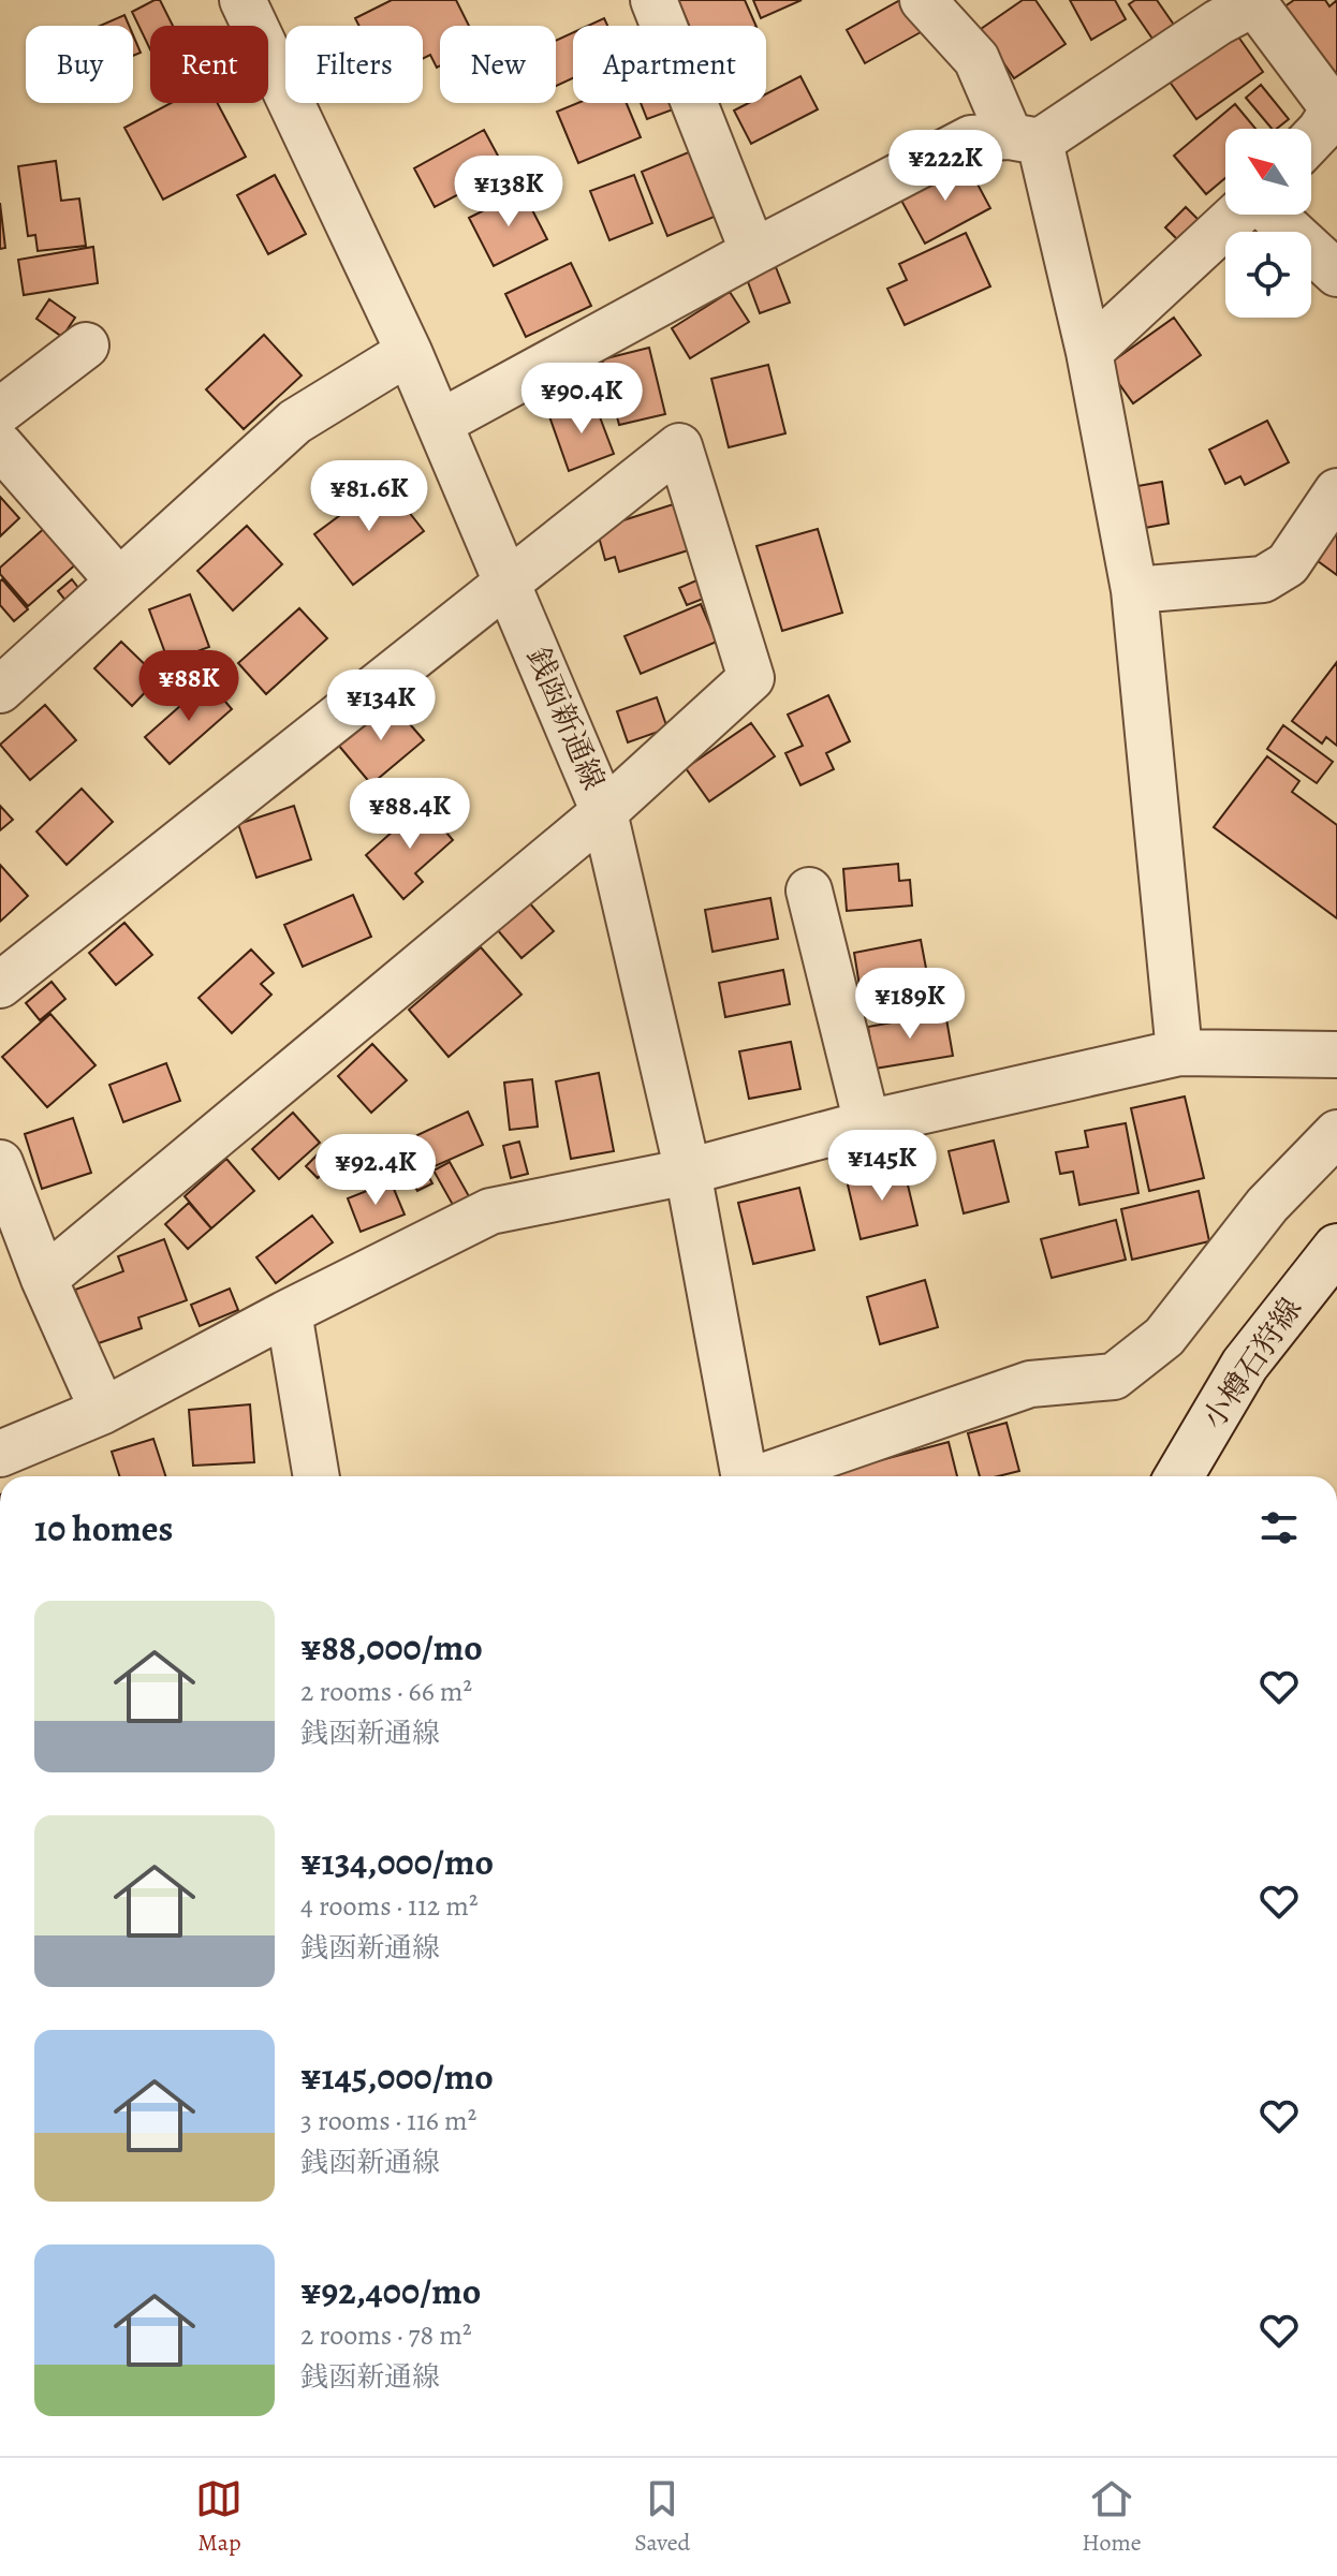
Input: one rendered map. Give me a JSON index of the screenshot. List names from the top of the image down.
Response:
{
  "streets": {
    "main road": ["小樽石狩線"],
    "street": ["銭函新通線"]
  },
  "north": "top left",
  "page": {
    "chip": [
      "Buy",
      "Rent",
      "Filters",
      "New",
      "Apartment"
    ],
    "price": [
      "¥222K",
      "¥138K",
      "¥90.4K",
      "¥81.6K",
      "¥88K",
      "¥134K",
      "¥88.4K",
      "¥189K",
      "¥145K",
      "¥92.4K"
    ],
    "heading": "10 homes",
    "list": [
      {
        "name": "¥88,000/mo",
        "note": "2 rooms · 66 m² · 銭函新通線"
      },
      {
        "name": "¥134,000/mo",
        "note": "4 rooms · 112 m² · 銭函新通線"
      },
      {
        "name": "¥145,000/mo",
        "note": "3 rooms · 116 m² · 銭函新通線"
      },
      {
        "name": "¥92,400/mo",
        "note": "2 rooms · 78 m² · 銭函新通線"
      }
    ],
    "tabs": ["Map", "Saved", "Home"]
  }
}
